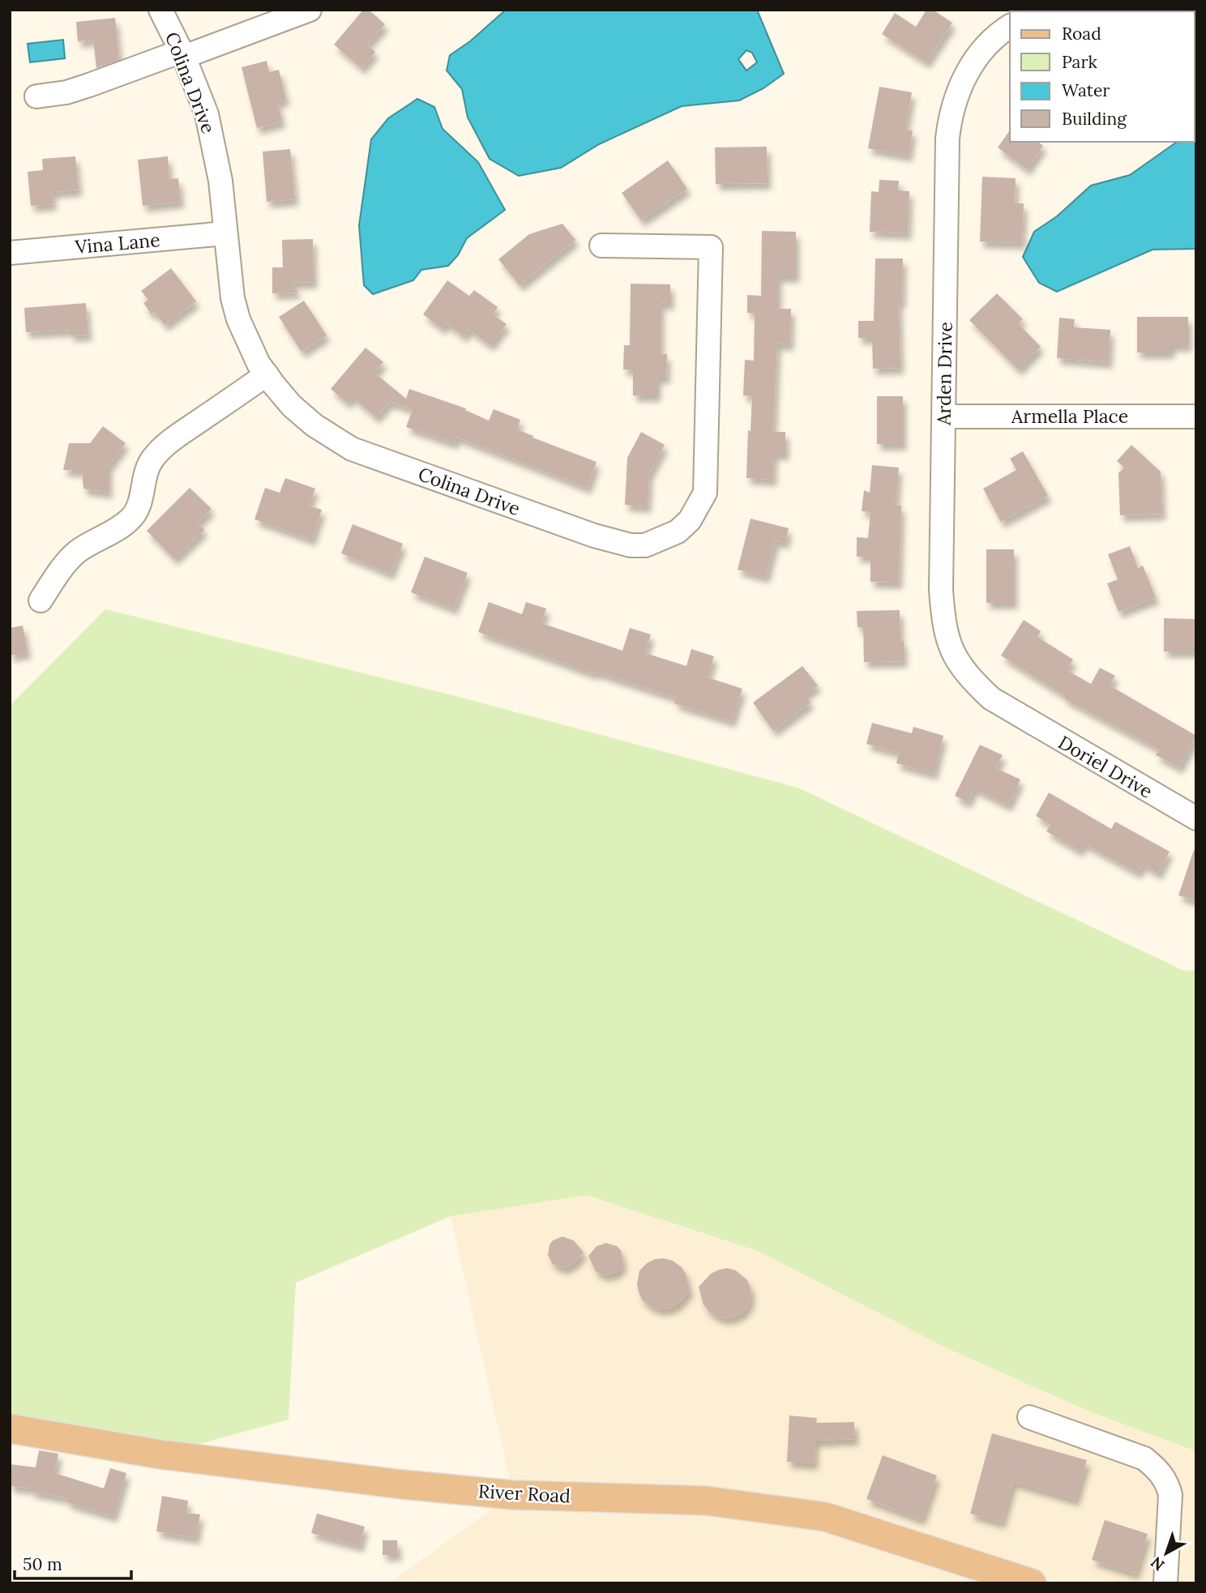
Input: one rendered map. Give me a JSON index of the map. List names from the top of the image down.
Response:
{
  "streets": {
    "main road": ["River Road"],
    "street": [
      "Colina Drive",
      "Vina Lane",
      "Arden Drive",
      "Armella Place",
      "Doriel Drive"
    ]
  },
  "crossings": [
    ["Colina Drive", "Vina Lane"],
    ["Arden Drive", "Armella Place"],
    ["Arden Drive", "Doriel Drive"]
  ],
  "legend": [
    "Road",
    "Park",
    "Water",
    "Building"
  ],
  "scale_bar": "50 m",
  "north": "bottom left"
}
